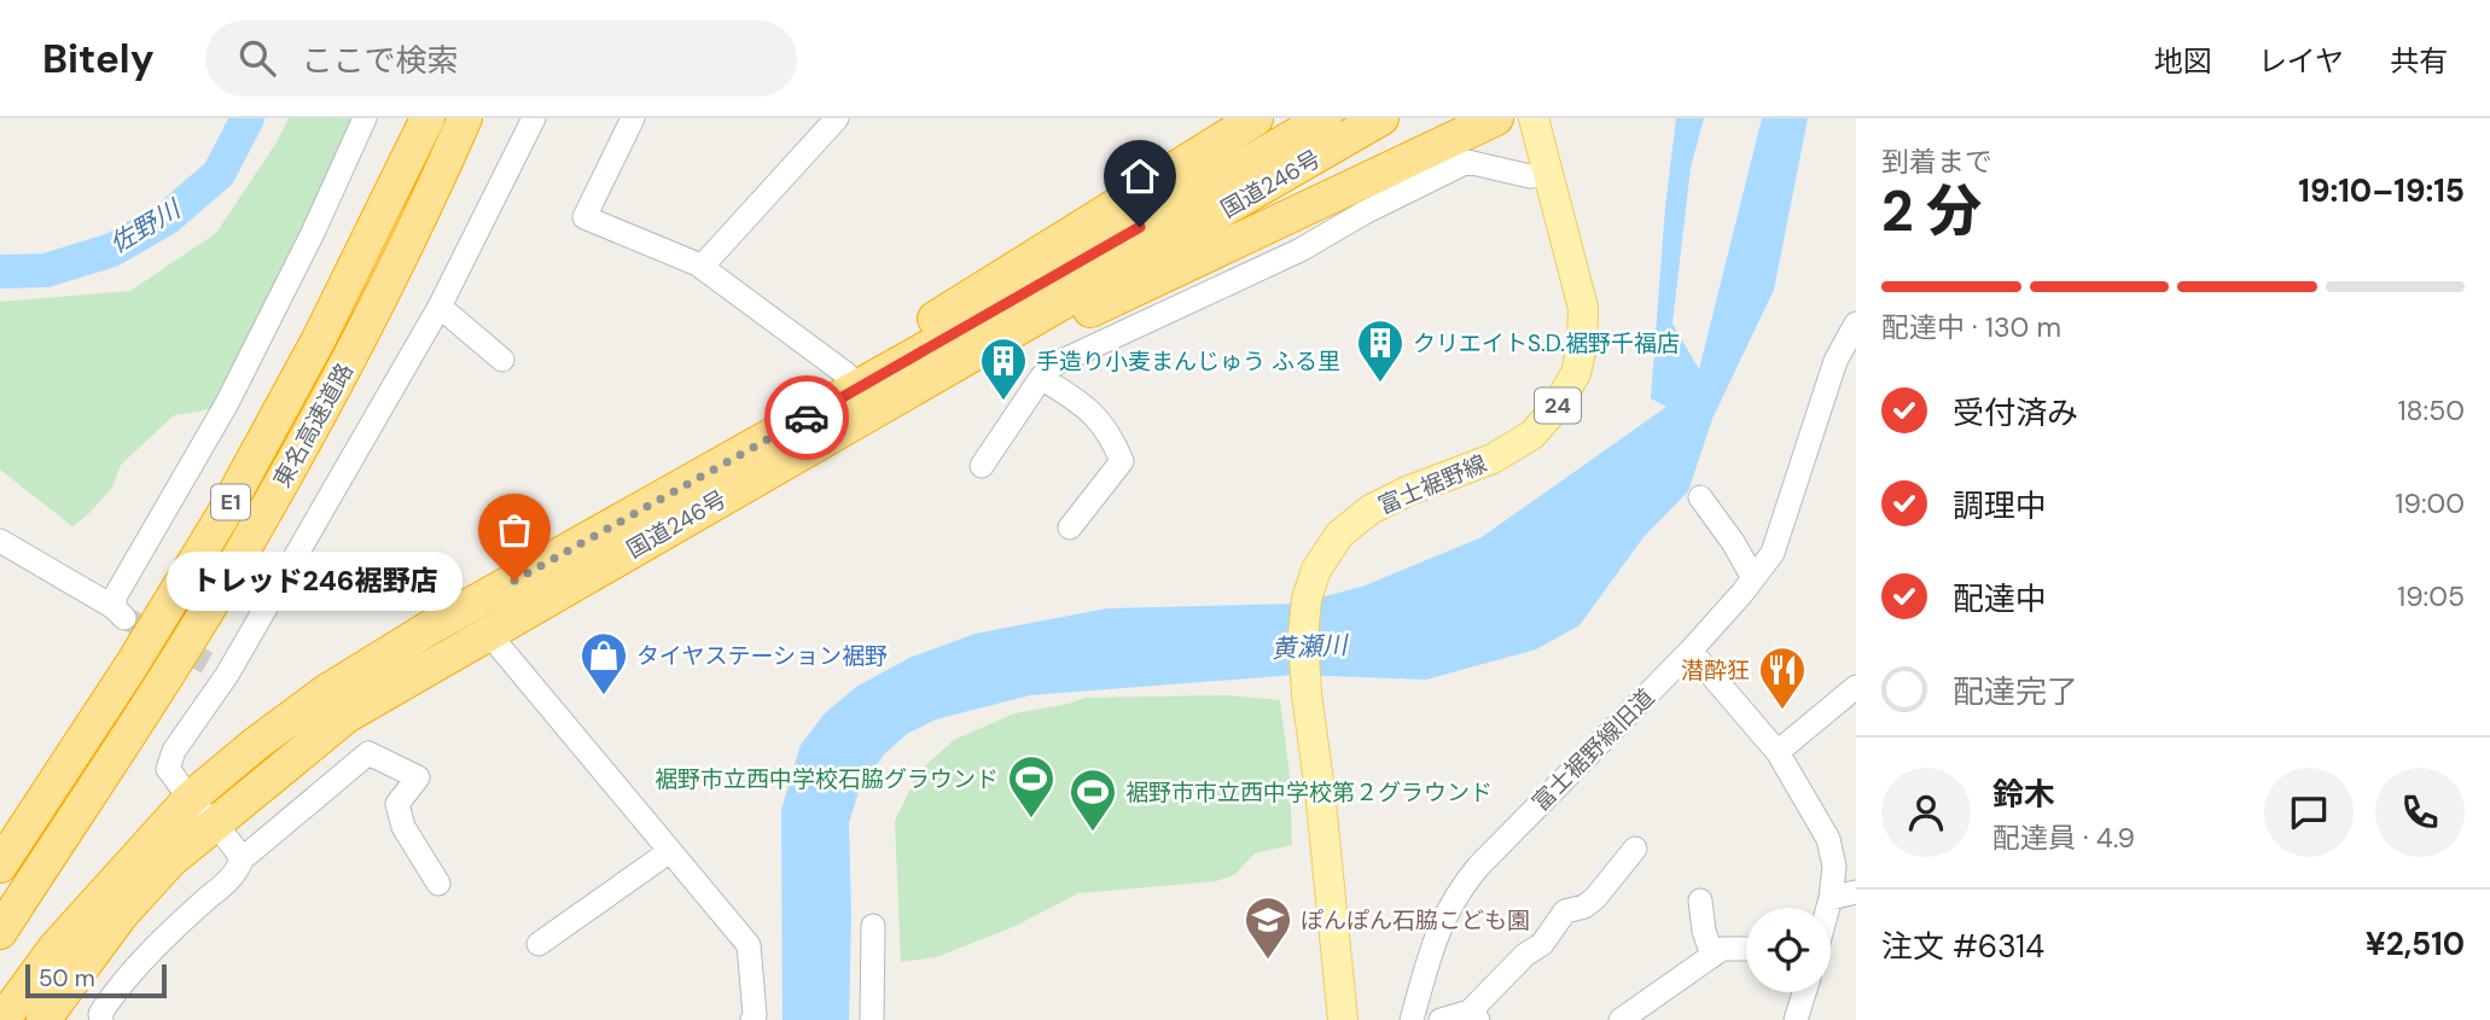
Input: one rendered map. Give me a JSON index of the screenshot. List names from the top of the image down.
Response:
{
  "streets": {
    "highway": ["国道246号", "東名高速道路", "E1"],
    "main road": ["24", "富士裾野線"],
    "street": ["富士裾野線旧道"]
  },
  "water": ["佐野川", "黄瀬川"],
  "places": {
    "building": ["クリエイトS.D.裾野千福店", "手造り小麦まんじゅう ふる里"],
    "other": ["トレッド246裾野店"],
    "shop": ["タイヤステーション裾野"],
    "restaurant": ["潜酔狂"],
    "sports": ["裾野市立西中学校石脇グラウンド", "裾野市市立西中学校第２グラウンド"],
    "school or university": ["ぽんぽん石脇こども園"]
  },
  "scale_bar": "50 m",
  "page": {
    "header": "Bitely",
    "search": "ここで検索",
    "nav": ["地図", "レイヤ", "共有"],
    "heading": ["2 分", "到着まで", "19:10–19:15"],
    "panel": [
      "鈴木",
      "配達員 · 4.9",
      "注文 #6314",
      "¥2,510"
    ],
    "bar": "配達中 · 130 m",
    "list": [
      ["受付済み", "18:50"],
      ["調理中", "19:00"],
      ["配達中", "19:05"],
      "配達完了"
    ],
    "bubble": "トレッド246裾野店",
    "scale": "50 m"
  }
}
